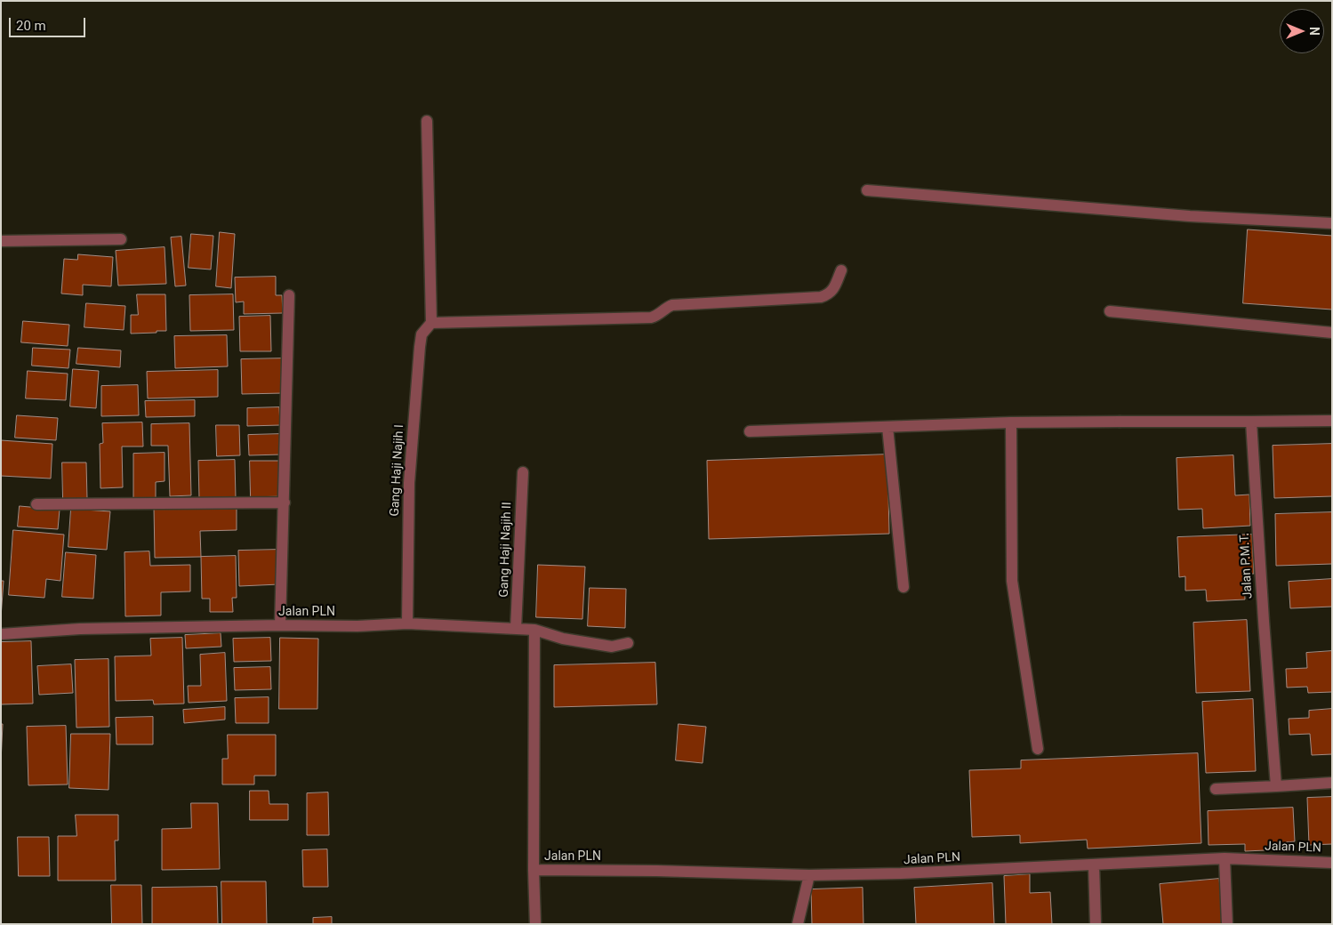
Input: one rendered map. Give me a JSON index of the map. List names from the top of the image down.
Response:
{
  "streets": {
    "street": [
      "Gang Haji Najih I",
      "Gang Haji Najih II",
      "Jalan P.M.T.",
      "Jalan PLN"
    ]
  },
  "crossings": [
    ["Gang Haji Najih I", "Jalan PLN"],
    ["Gang Haji Najih II", "Jalan PLN"]
  ],
  "scale_bar": "20 m",
  "north": "right"
}
